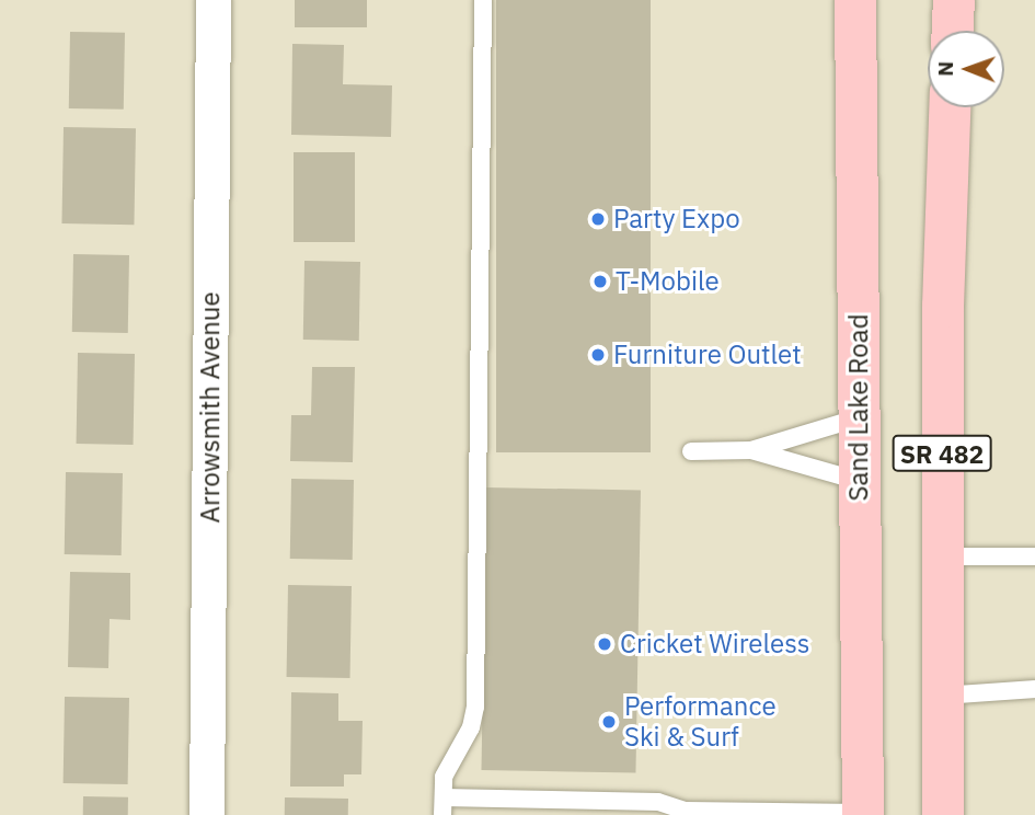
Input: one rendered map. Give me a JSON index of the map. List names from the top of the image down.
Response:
{
  "streets": {
    "main road": ["Sand Lake Road", "SR 482"],
    "street": ["Arrowsmith Avenue"]
  },
  "places": [
    "Party Expo",
    "T-Mobile",
    "Furniture Outlet",
    "Cricket Wireless",
    "Performance Ski & Surf"
  ],
  "north": "left"
}
